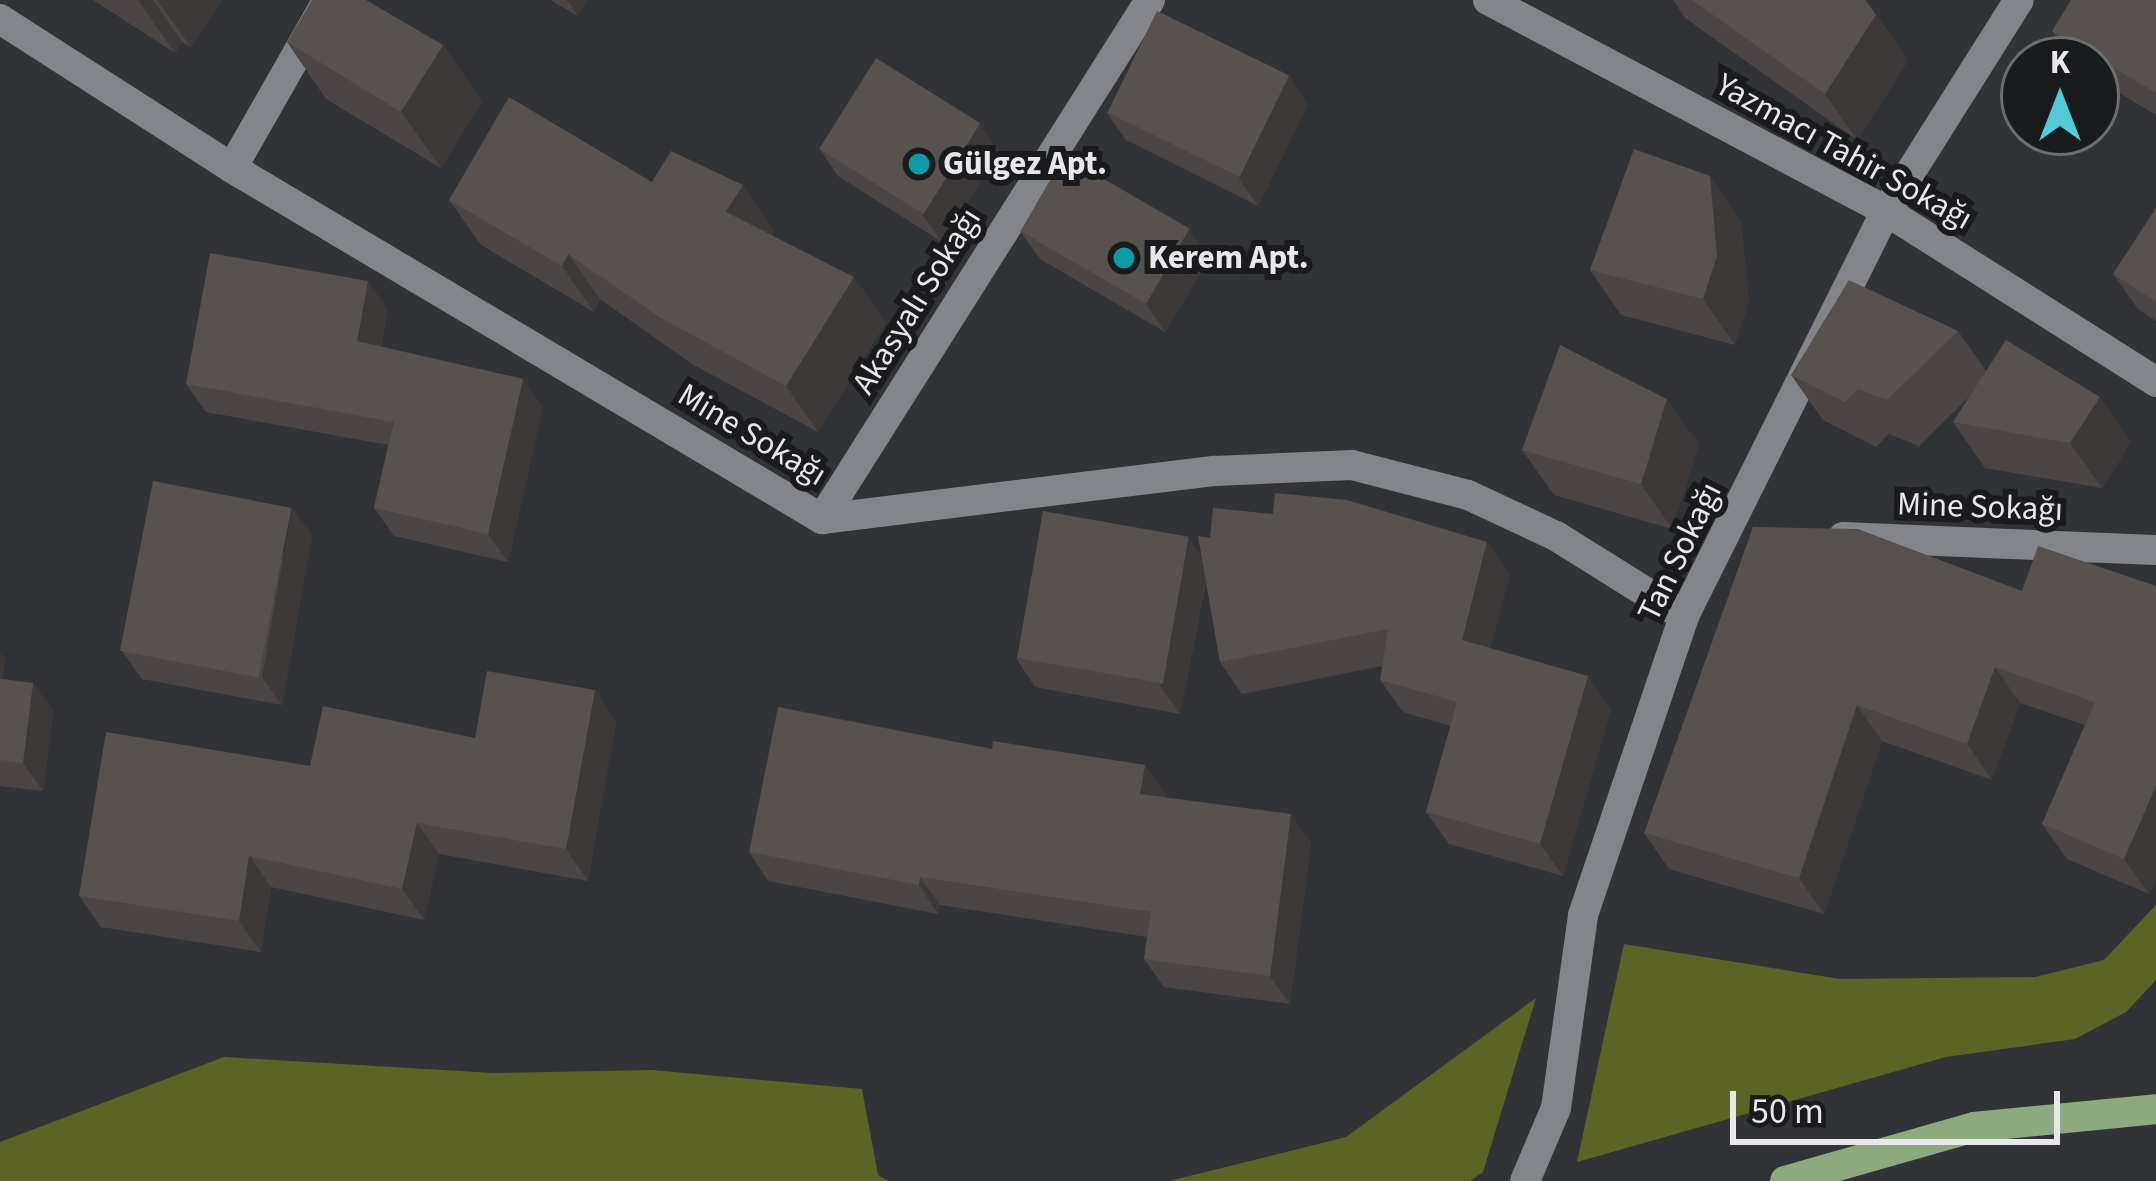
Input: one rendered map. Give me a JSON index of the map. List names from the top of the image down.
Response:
{
  "streets": {
    "street": [
      "Yazmacı Tahir Sokağı",
      "Akasyalı Sokağı",
      "Mine Sokağı",
      "Tan Sokağı"
    ]
  },
  "crossings": [
    ["Yazmacı Tahir Sokağı", "Tan Sokağı"],
    ["Akasyalı Sokağı", "Mine Sokağı"],
    ["Mine Sokağı", "Tan Sokağı"]
  ],
  "places": ["Gülgez Apt.", "Kerem Apt."],
  "scale_bar": "50 m",
  "north": "top"
}
